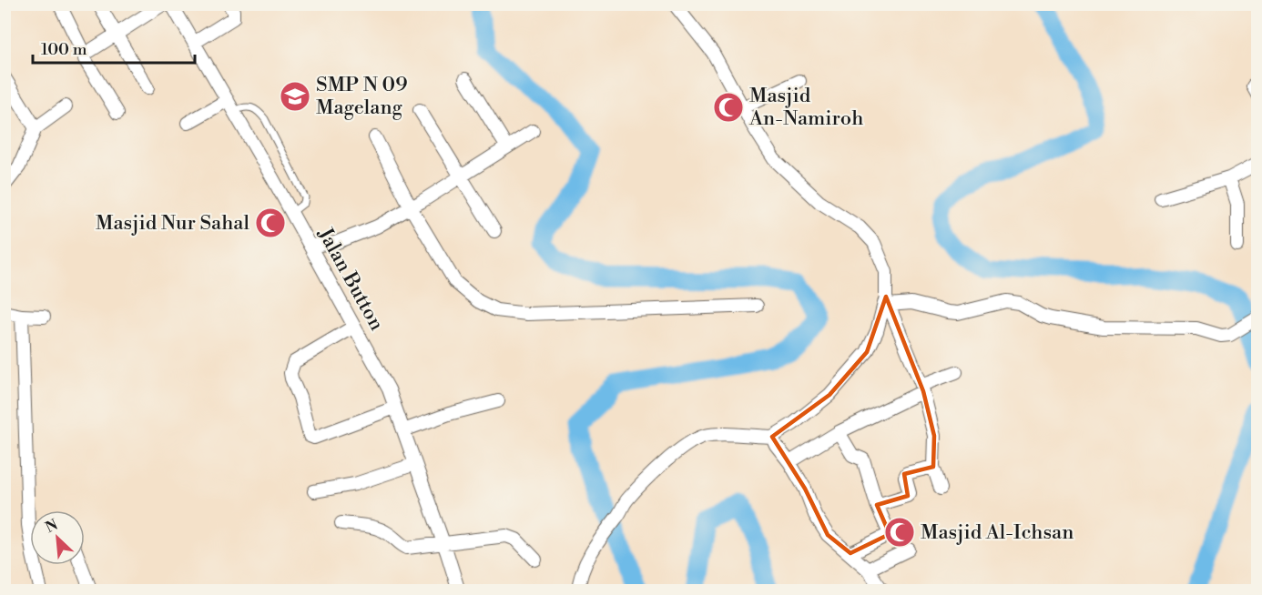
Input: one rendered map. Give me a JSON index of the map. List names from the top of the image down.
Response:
{
  "streets": {
    "street": ["Jalan Button"]
  },
  "places": {
    "school or university": ["SMP N 09 Magelang"],
    "mosque": ["Masjid An-Namiroh", "Masjid Nur Sahal", "Masjid Al-Ichsan"]
  },
  "scale_bar": "100 m",
  "north": "top left"
}
